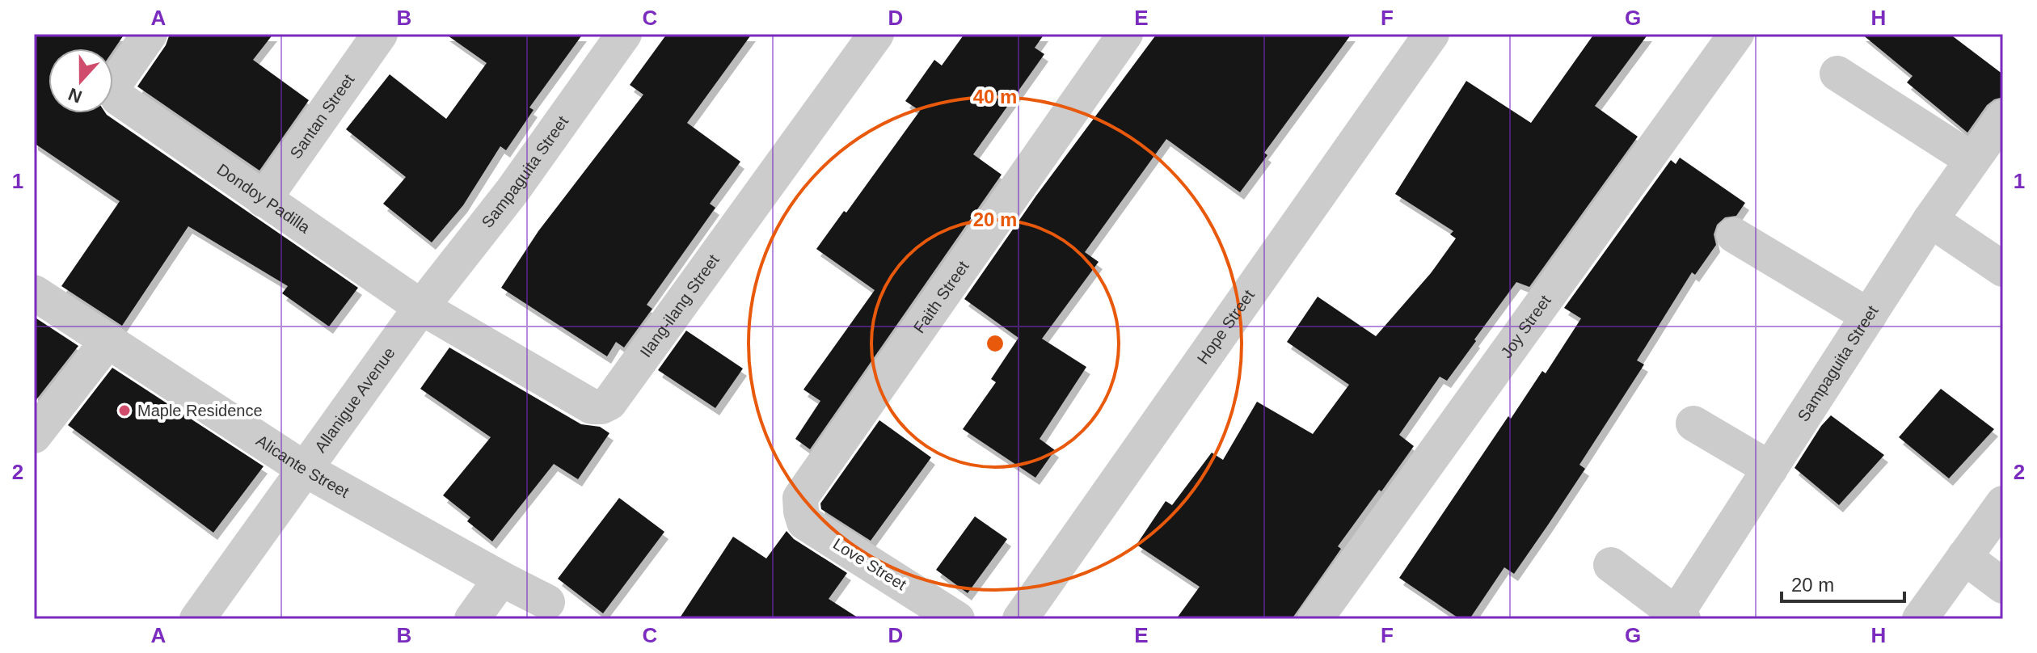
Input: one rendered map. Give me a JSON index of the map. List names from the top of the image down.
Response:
{
  "streets": {
    "street": [
      "Santan Street",
      "Sampaguita Street",
      "Dondoy Padilla",
      "Faith Street",
      "Ilang-ilang Street",
      "Hope Street",
      "Joy Street",
      "Allanigue Avenue",
      "Alicante Street",
      "Love Street"
    ]
  },
  "crossings": [
    ["Santan Street", "Dondoy Padilla"],
    ["Sampaguita Street", "Dondoy Padilla"],
    ["Sampaguita Street", "Ilang-ilang Street"],
    ["Sampaguita Street", "Allanigue Avenue"],
    ["Dondoy Padilla", "Ilang-ilang Street"],
    ["Dondoy Padilla", "Allanigue Avenue"],
    ["Faith Street", "Love Street"],
    ["Ilang-ilang Street", "Allanigue Avenue"],
    ["Allanigue Avenue", "Alicante Street"]
  ],
  "places": ["Maple Residence"],
  "scale_bar": "20 m",
  "north": "bottom",
  "grid": {
    "columns": [
      "A",
      "B",
      "C",
      "D",
      "E",
      "F",
      "G",
      "H"
    ],
    "rows": ["1", "2"]
  },
  "rings": ["40 m", "20 m"]
}
